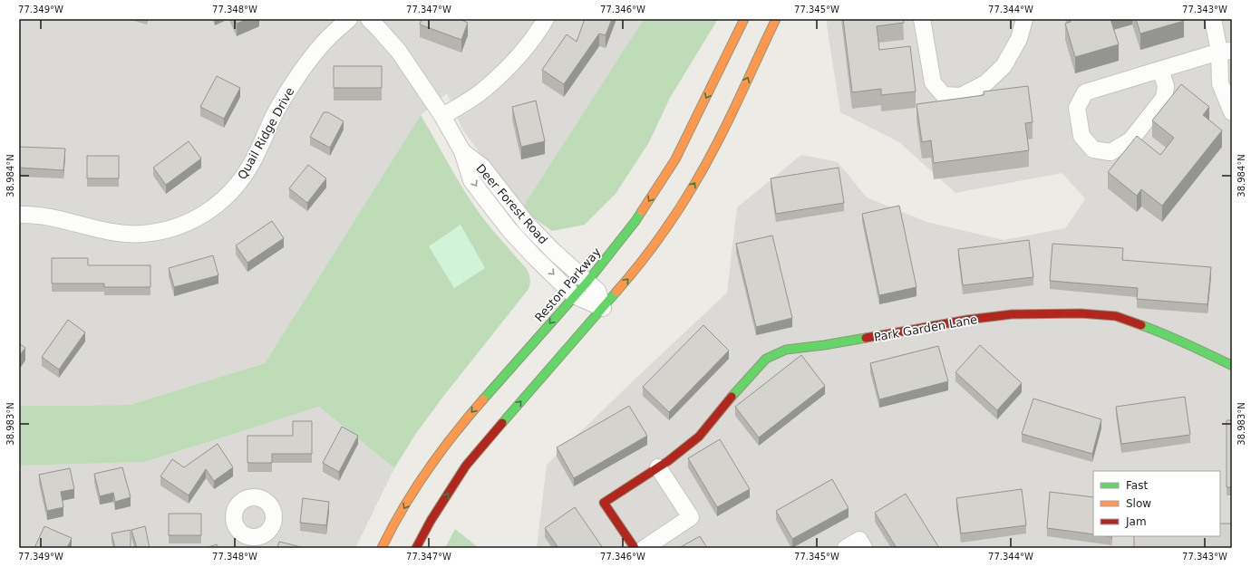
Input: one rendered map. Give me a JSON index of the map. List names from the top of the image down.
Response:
{
  "streets": {
    "main road": ["Reston Parkway", "Park Garden Lane"],
    "street": ["Quail Ridge Drive", "Deer Forest Road"]
  },
  "crossings": [
    ["Deer Forest Road", "Reston Parkway"]
  ],
  "legend": ["Fast", "Slow", "Jam"],
  "coordinates": [
    "77.349°W",
    "77.348°W",
    "77.347°W",
    "77.346°W",
    "77.345°W",
    "77.344°W",
    "77.343°W",
    "38.984°N",
    "38.983°N"
  ]
}
